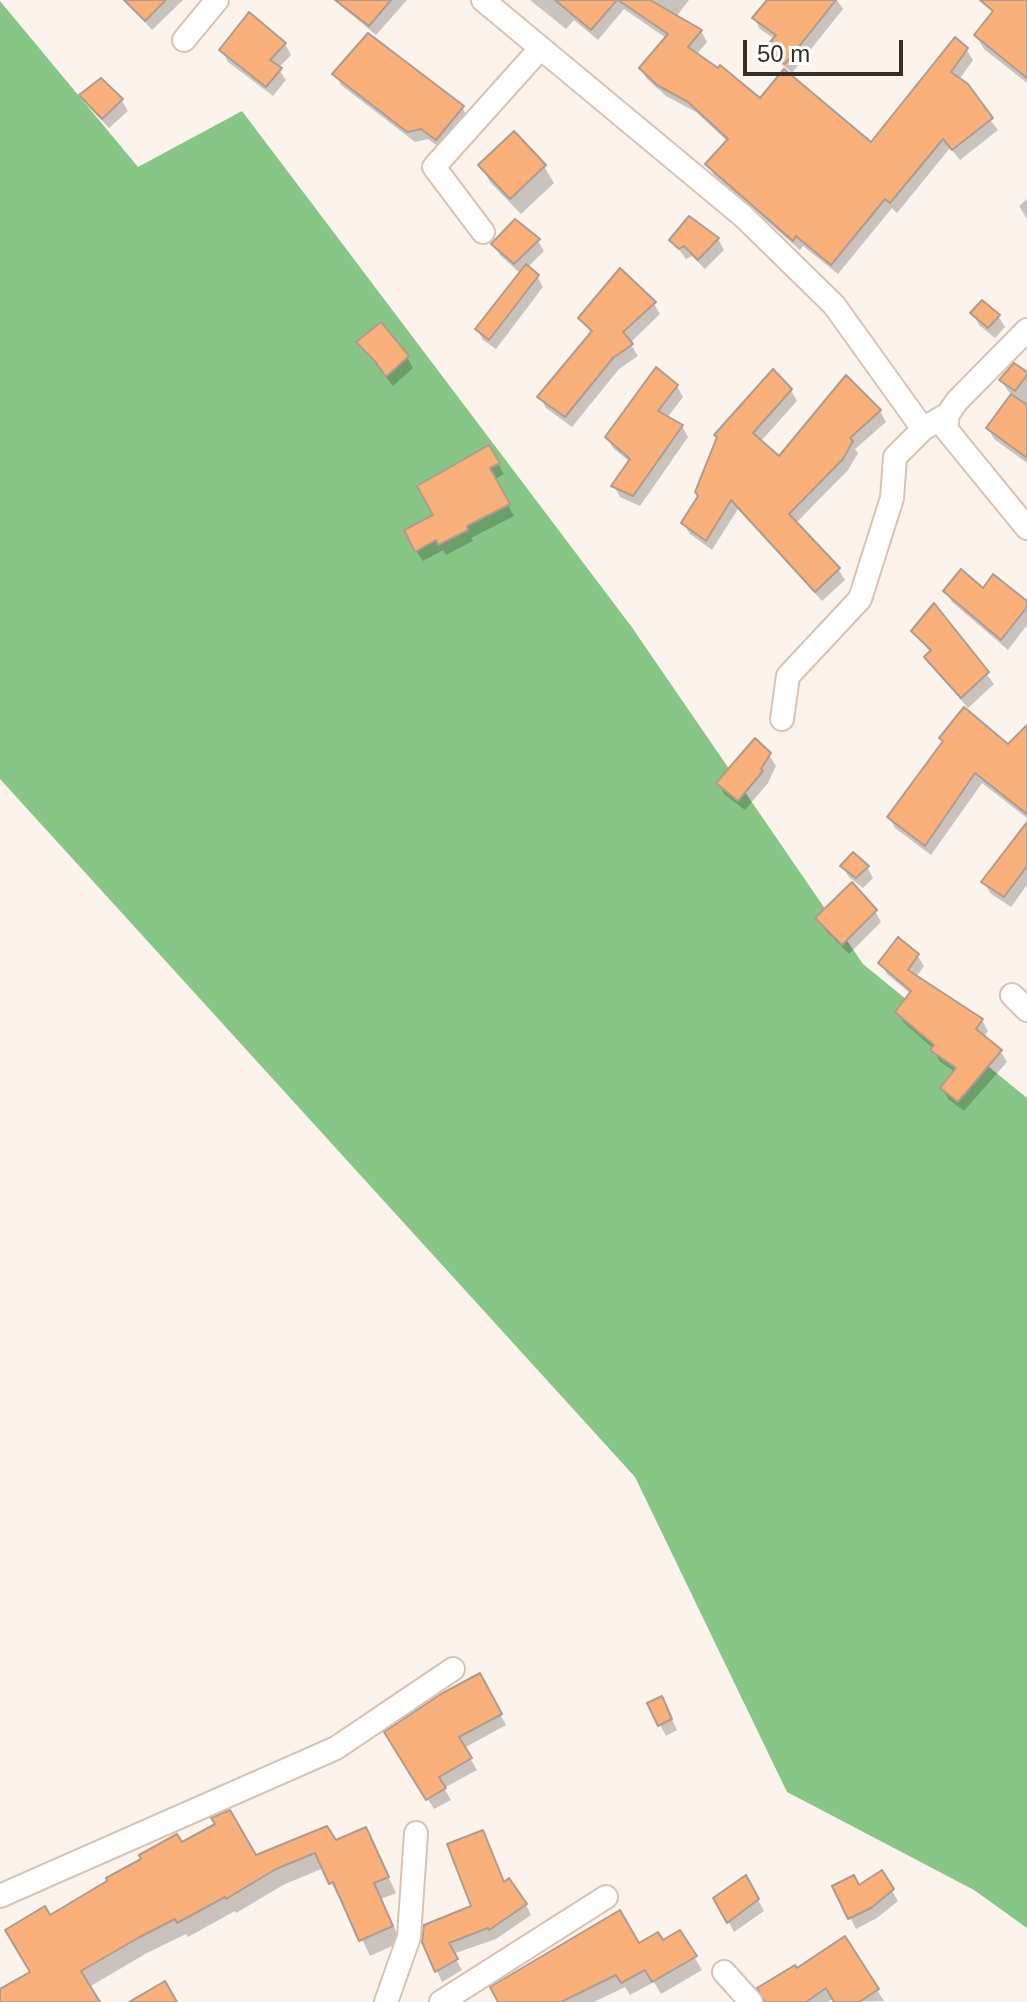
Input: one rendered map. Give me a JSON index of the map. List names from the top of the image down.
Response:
{
  "scale_bar": "50 m"
}
